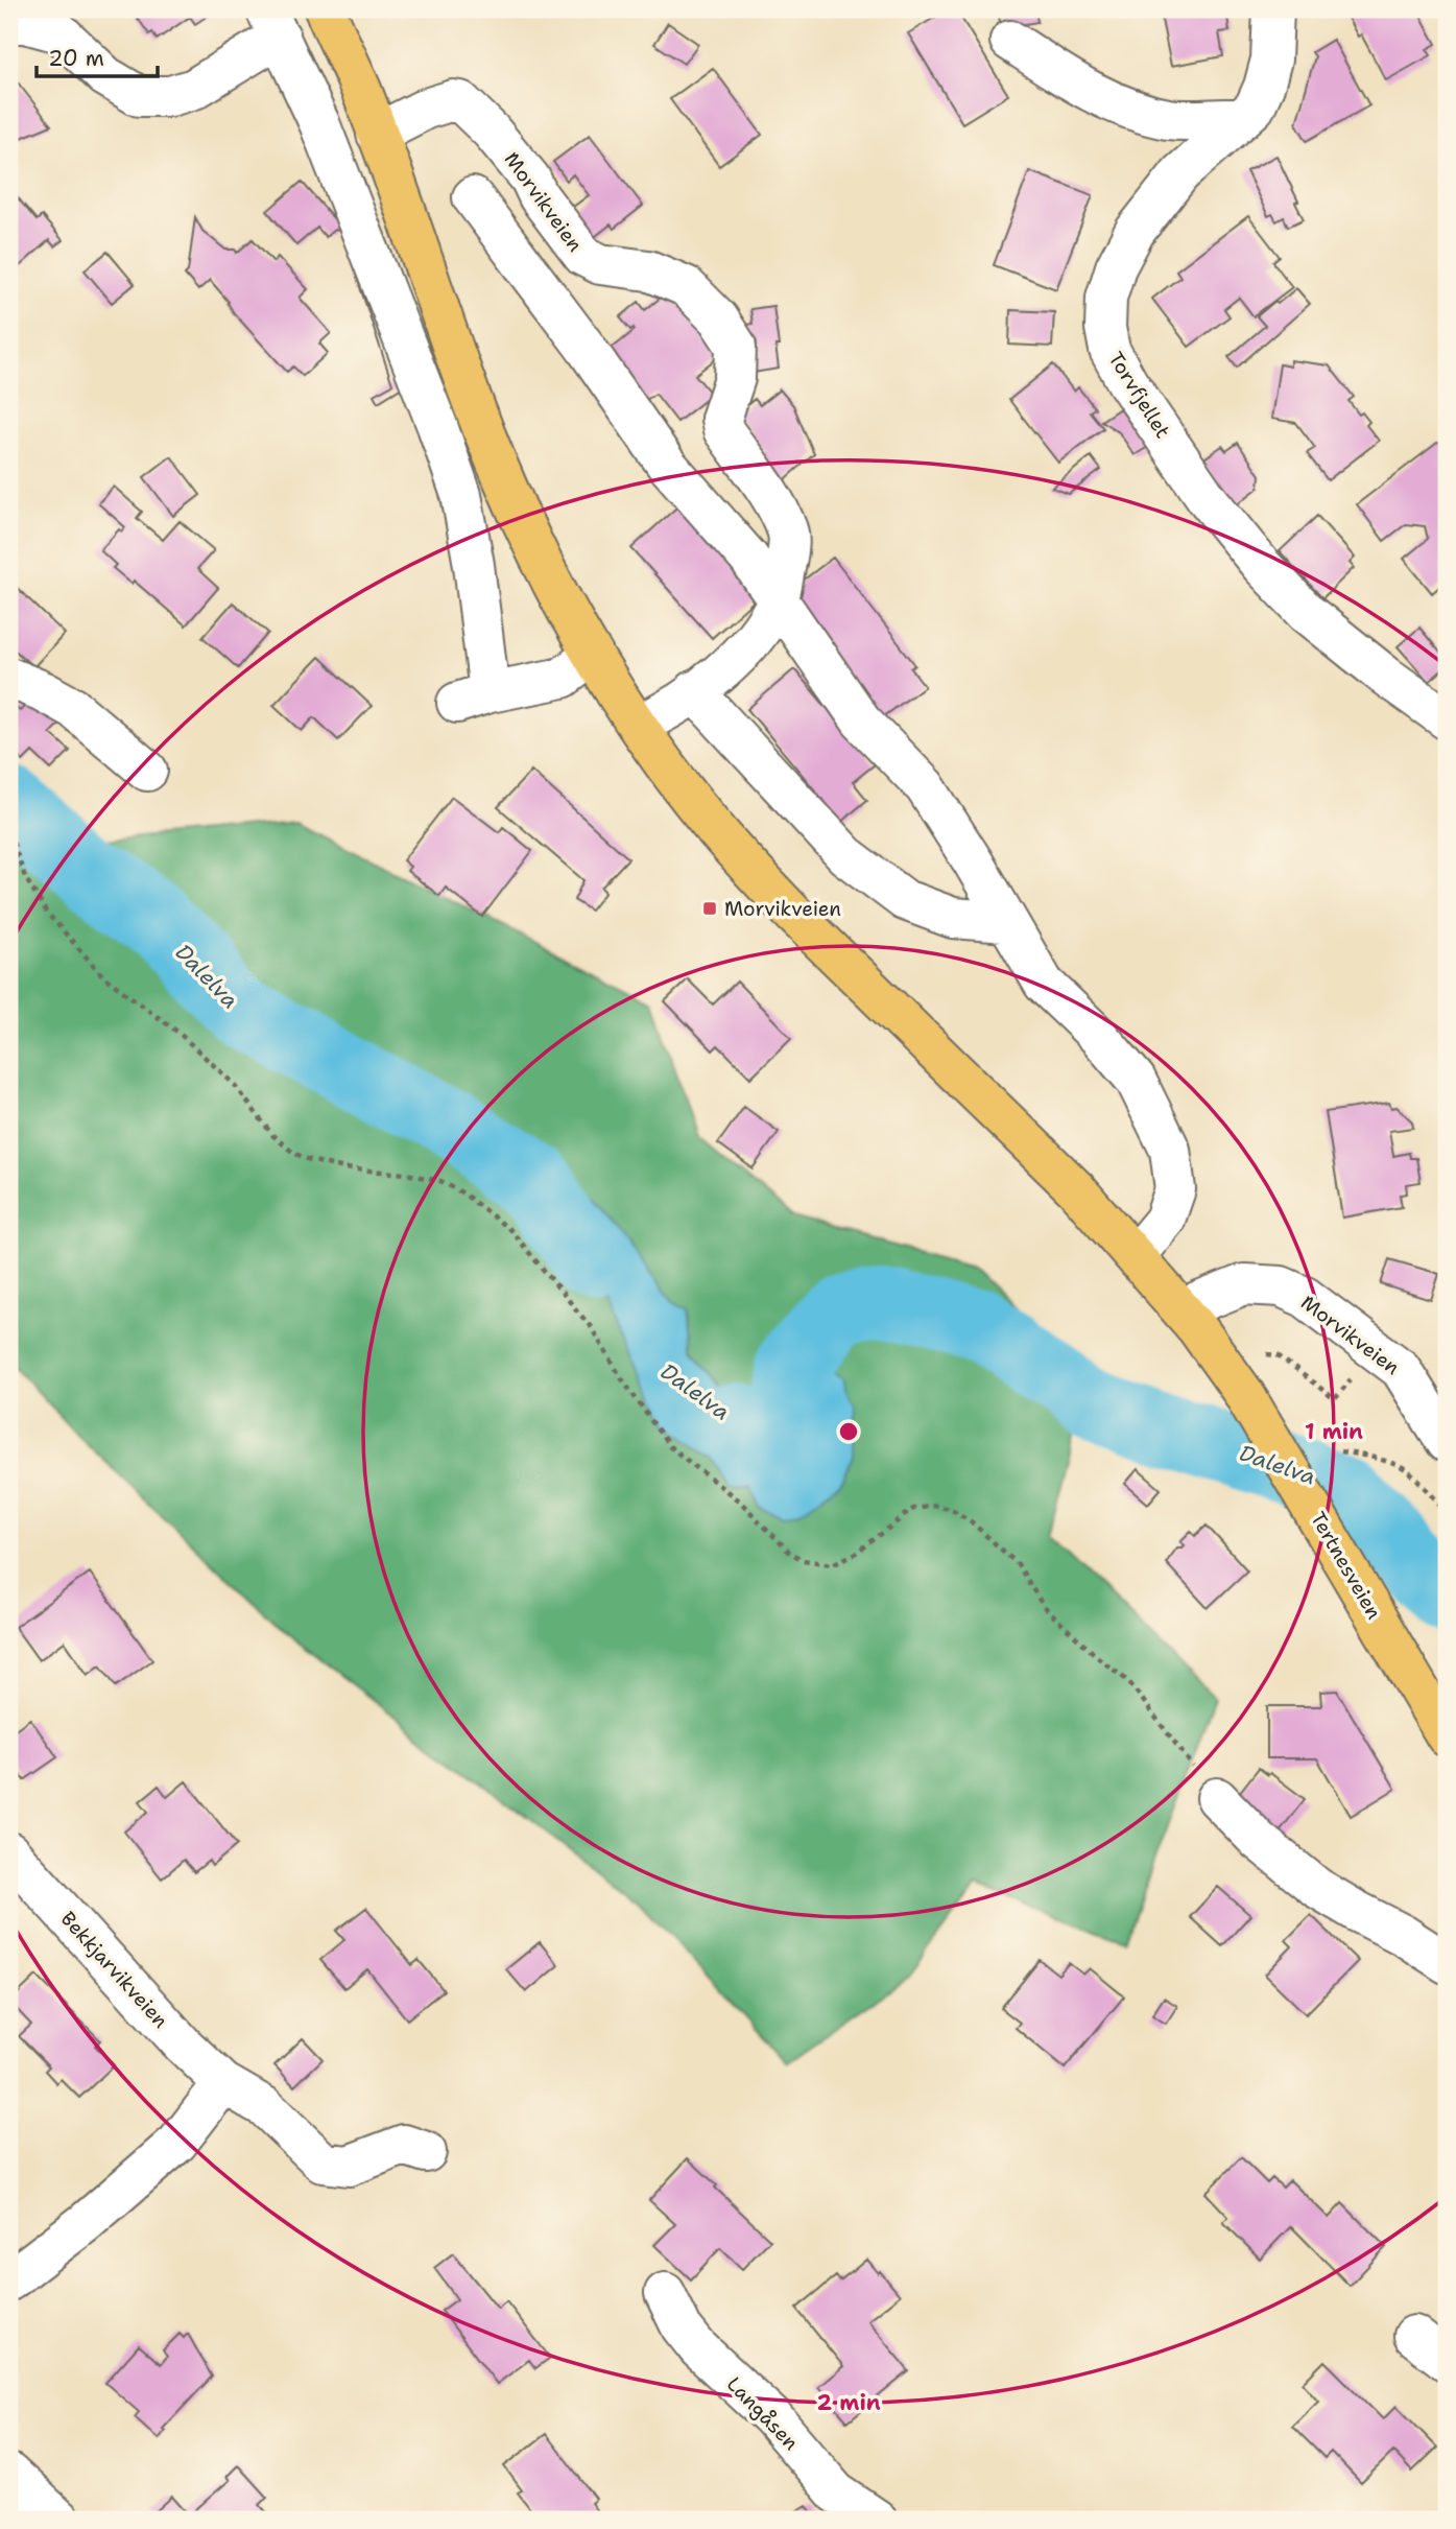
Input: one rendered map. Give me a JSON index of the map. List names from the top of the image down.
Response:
{
  "streets": {
    "main road": ["Tertnesveien"],
    "street": [
      "Morvikveien",
      "Torvfjellet",
      "Bekkjarvikveien",
      "Langåsen"
    ]
  },
  "crossings": [
    ["Morvikveien", "Tertnesveien"]
  ],
  "water": ["Dalelva"],
  "places": {
    "transit": ["Morvikveien"]
  },
  "scale_bar": "20 m",
  "rings": ["1 min", "2 min"]
}
